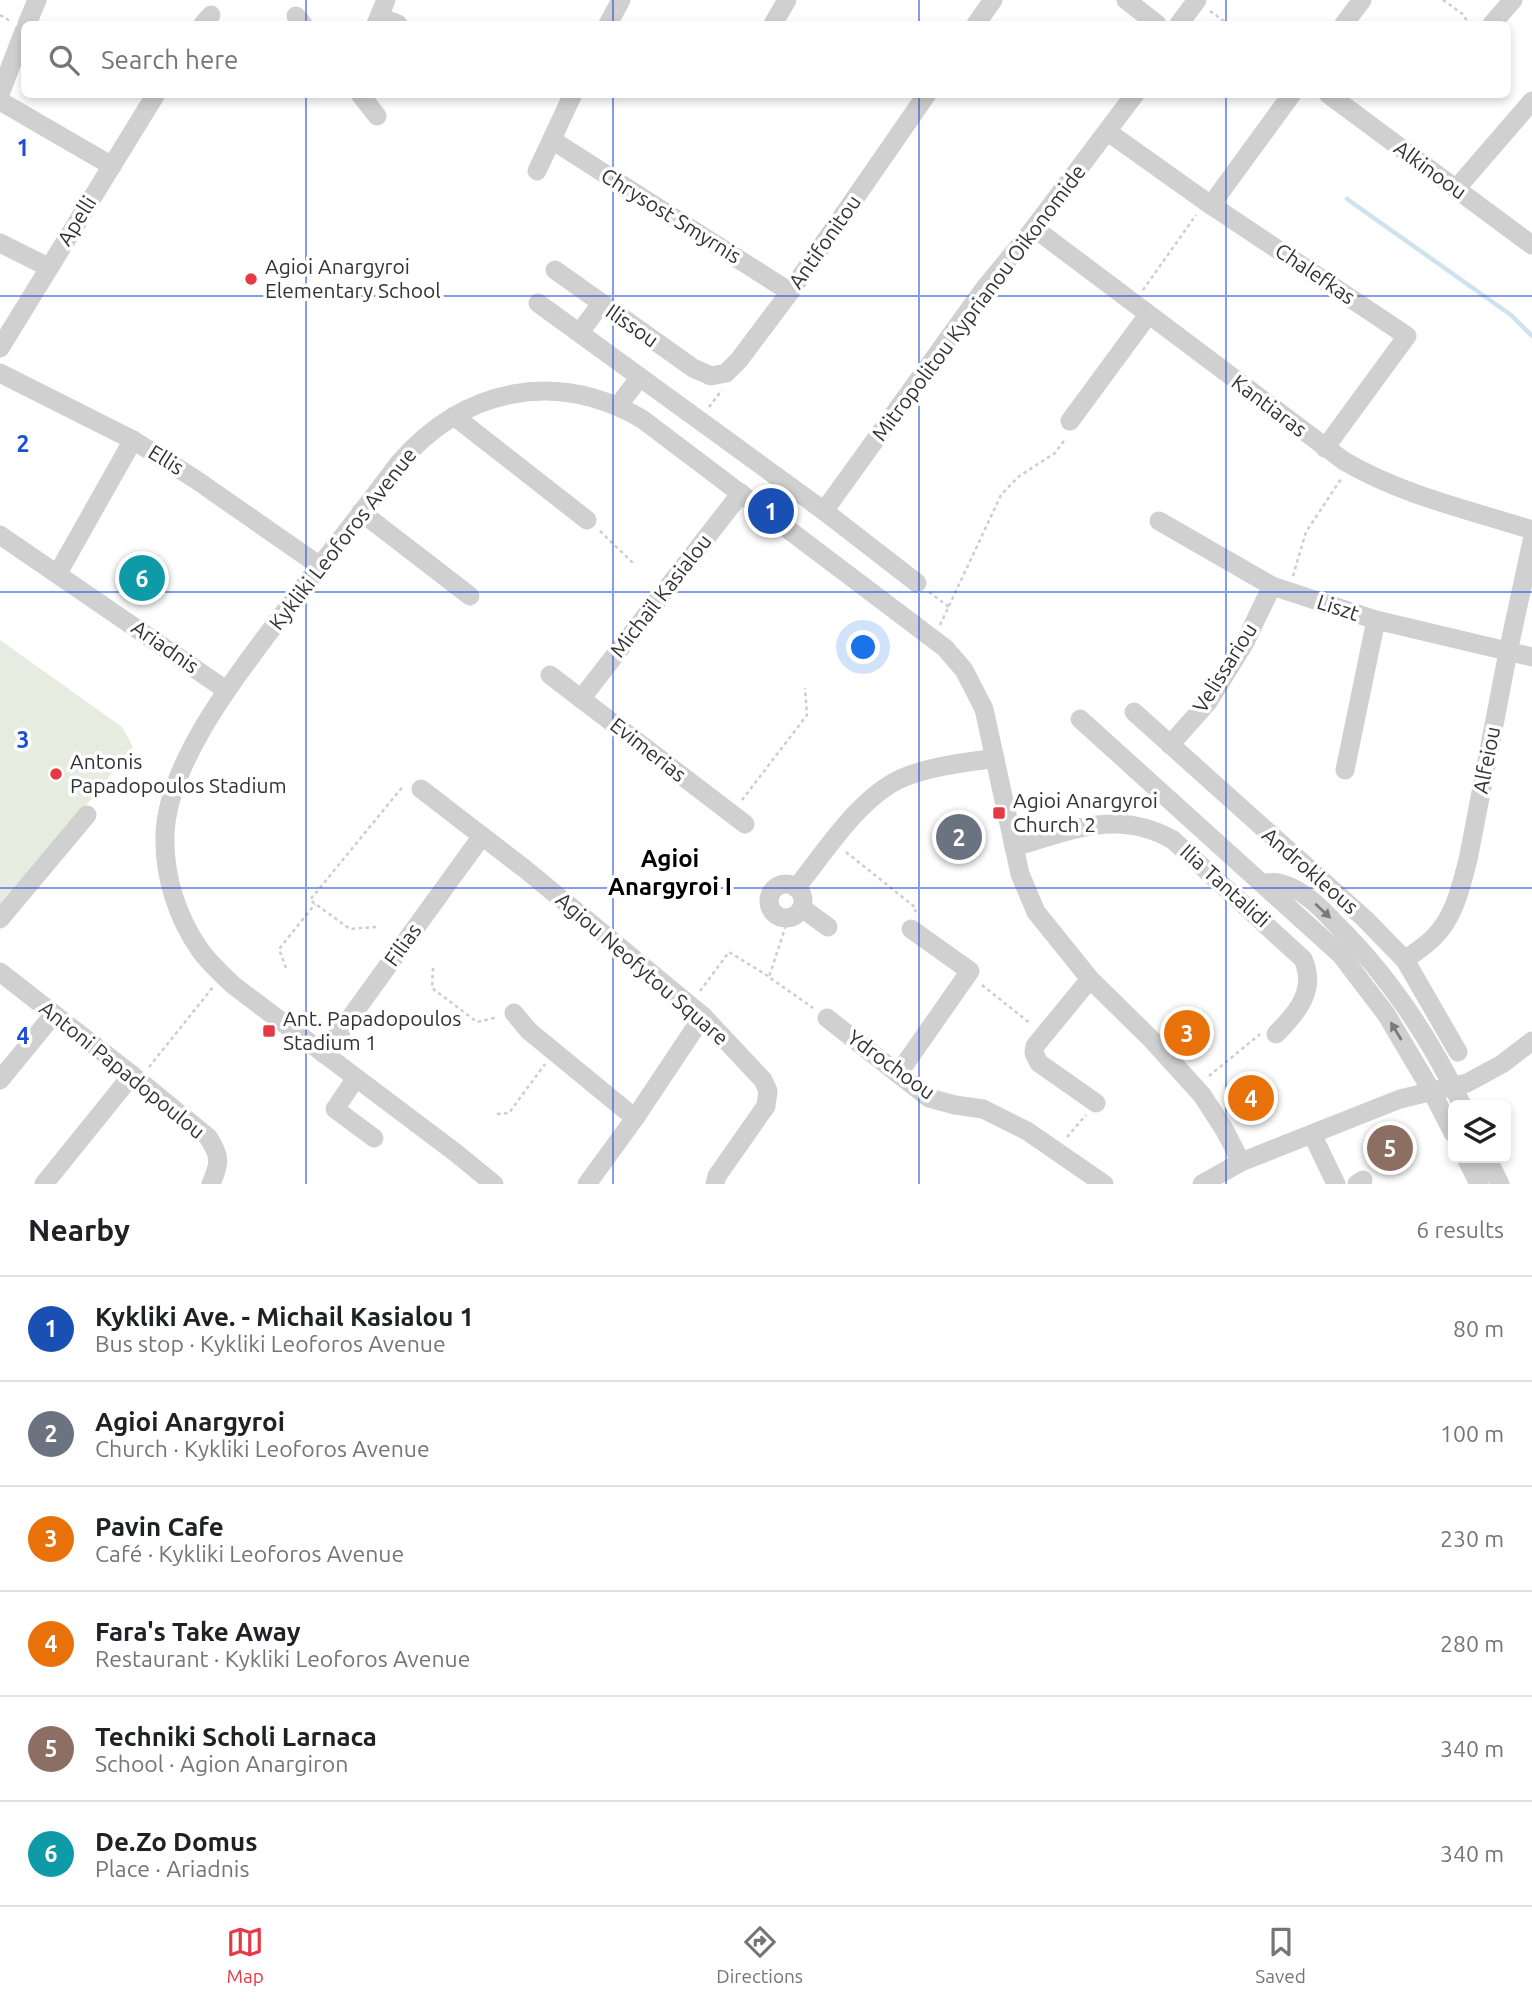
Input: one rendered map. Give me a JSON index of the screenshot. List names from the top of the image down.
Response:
{
  "streets": {
    "street": [
      "Alkinoou",
      "Chrysost Smyrnis",
      "Apelli",
      "Antifonitou",
      "Chalefkas",
      "Mitropolitou Kyprianou Oikonomide",
      "Ilissou",
      "Kantiaras",
      "Ellis",
      "Kykliki Leoforos Avenue",
      "Michaïl Kasialou",
      "Liszt",
      "Ariadnis",
      "Velissariou",
      "Evimerias",
      "Alfeiou",
      "Androkleous",
      "Ilia Tantalidi",
      "Filias",
      "Agiou Neofytou Square",
      "Ydrochoou",
      "Antoni Papadopoulou"
    ]
  },
  "crossings": [
    ["Chrysost Smyrnis", "Antifonitou"],
    ["Antifonitou", "Ilissou"],
    ["Chalefkas", "Mitropolitou Kyprianou Oikonomide"],
    ["Chalefkas", "Kantiaras"],
    ["Mitropolitou Kyprianou Oikonomide", "Kantiaras"],
    ["Ellis", "Kykliki Leoforos Avenue"],
    ["Kykliki Leoforos Avenue", "Michaïl Kasialou"],
    ["Kykliki Leoforos Avenue", "Ariadnis"],
    ["Kykliki Leoforos Avenue", "Ilia Tantalidi"],
    ["Kykliki Leoforos Avenue", "Filias"],
    ["Michaïl Kasialou", "Evimerias"],
    ["Liszt", "Velissariou"],
    ["Liszt", "Alfeiou"],
    ["Velissariou", "Androkleous"],
    ["Alfeiou", "Androkleous"],
    ["Filias", "Agiou Neofytou Square"]
  ],
  "districts": ["Agioi Anargyroi I"],
  "places": {
    "other": ["Agioi Anargyroi Elementary School", "Antonis Papadopoulos Stadium"],
    "transit": ["Agioi Anargyroi Church 2", "Ant. Papadopoulos Stadium 1"]
  },
  "page": {
    "search": "Search here",
    "pins": [
      "1",
      "6",
      "2",
      "3",
      "4",
      "5"
    ],
    "heading": ["Nearby", "6 results"],
    "list": [
      {
        "mark": "1",
        "name": "Kykliki Ave. - Michail Kasialou 1",
        "note": "Bus stop · Kykliki Leoforos Avenue",
        "value": "80 m"
      },
      {
        "mark": "2",
        "name": "Agioi Anargyroi",
        "note": "Church · Kykliki Leoforos Avenue",
        "value": "100 m"
      },
      {
        "mark": "3",
        "name": "Pavin Cafe",
        "note": "Café · Kykliki Leoforos Avenue",
        "value": "230 m"
      },
      {
        "mark": "4",
        "name": "Fara's Take Away",
        "note": "Restaurant · Kykliki Leoforos Avenue",
        "value": "280 m"
      },
      {
        "mark": "5",
        "name": "Techniki Scholi Larnaca",
        "note": "School · Agion Anargiron",
        "value": "340 m"
      },
      {
        "mark": "6",
        "name": "De.Zo Domus",
        "note": "Place · Ariadnis",
        "value": "340 m"
      }
    ],
    "nav": ["Map", "Directions", "Saved"]
  },
  "grid": {
    "rows": [
      "1",
      "2",
      "3",
      "4"
    ]
  }
}
